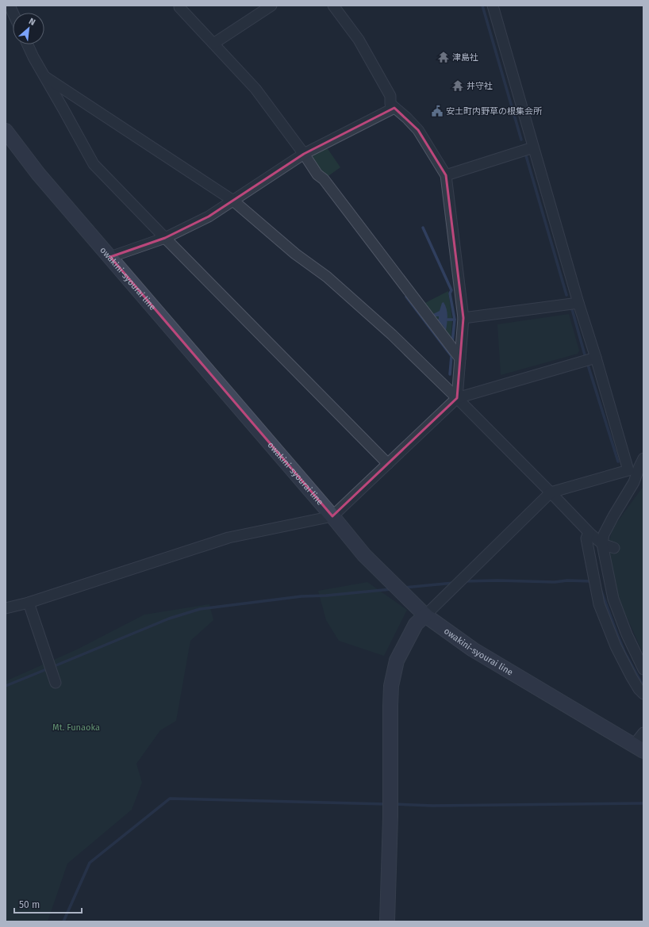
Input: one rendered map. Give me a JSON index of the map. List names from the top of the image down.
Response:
{
  "streets": {
    "main road": ["owakini-syourai line"]
  },
  "parks": ["Mt. Funaoka"],
  "places": {
    "temple": ["津島社", "井守社"],
    "public building": ["安土町内野草の根集会所"]
  },
  "scale_bar": "50 m",
  "north": "top right"
}
